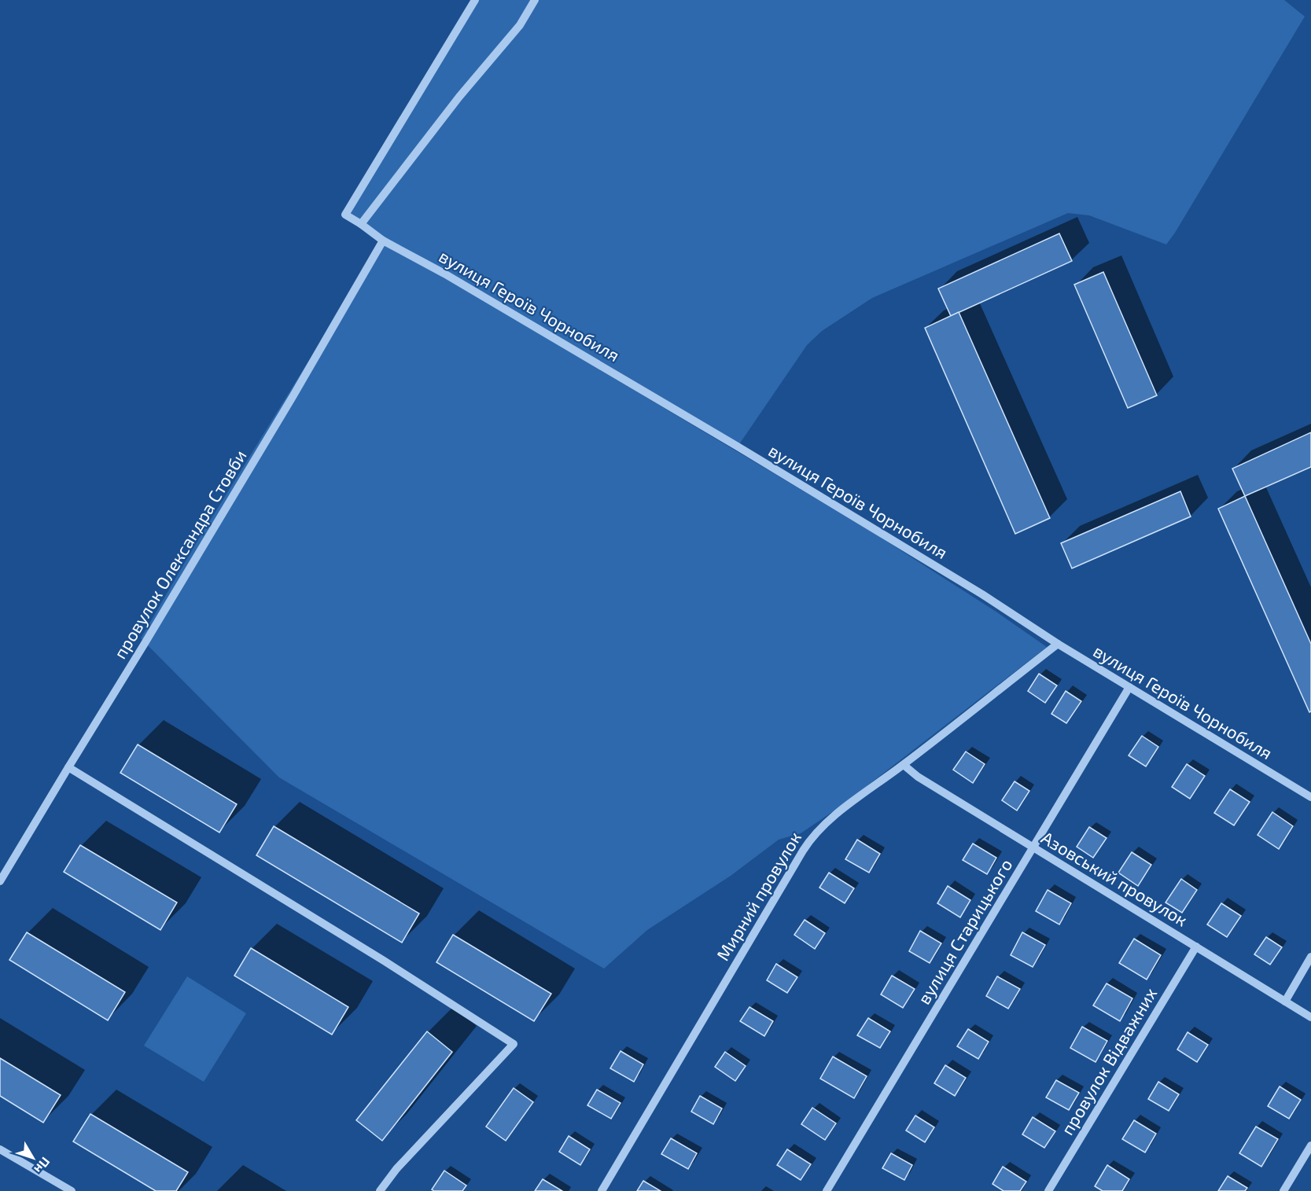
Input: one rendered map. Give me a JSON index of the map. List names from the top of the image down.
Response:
{
  "streets": {
    "street": [
      "вулиця Героїв Чорнобиля",
      "провулок Олександра Стовби",
      "Азовський провулок",
      "Мирний провулок",
      "вулиця Старицького",
      "провулок Відважних"
    ]
  },
  "crossings": [
    ["вулиця Героїв Чорнобиля", "провулок Олександра Стовби"],
    ["вулиця Героїв Чорнобиля", "Мирний провулок"],
    ["вулиця Героїв Чорнобиля", "вулиця Старицького"],
    ["Азовський провулок", "Мирний провулок"],
    ["Азовський провулок", "вулиця Старицького"],
    ["Азовський провулок", "провулок Відважних"]
  ],
  "north": "bottom right"
}
